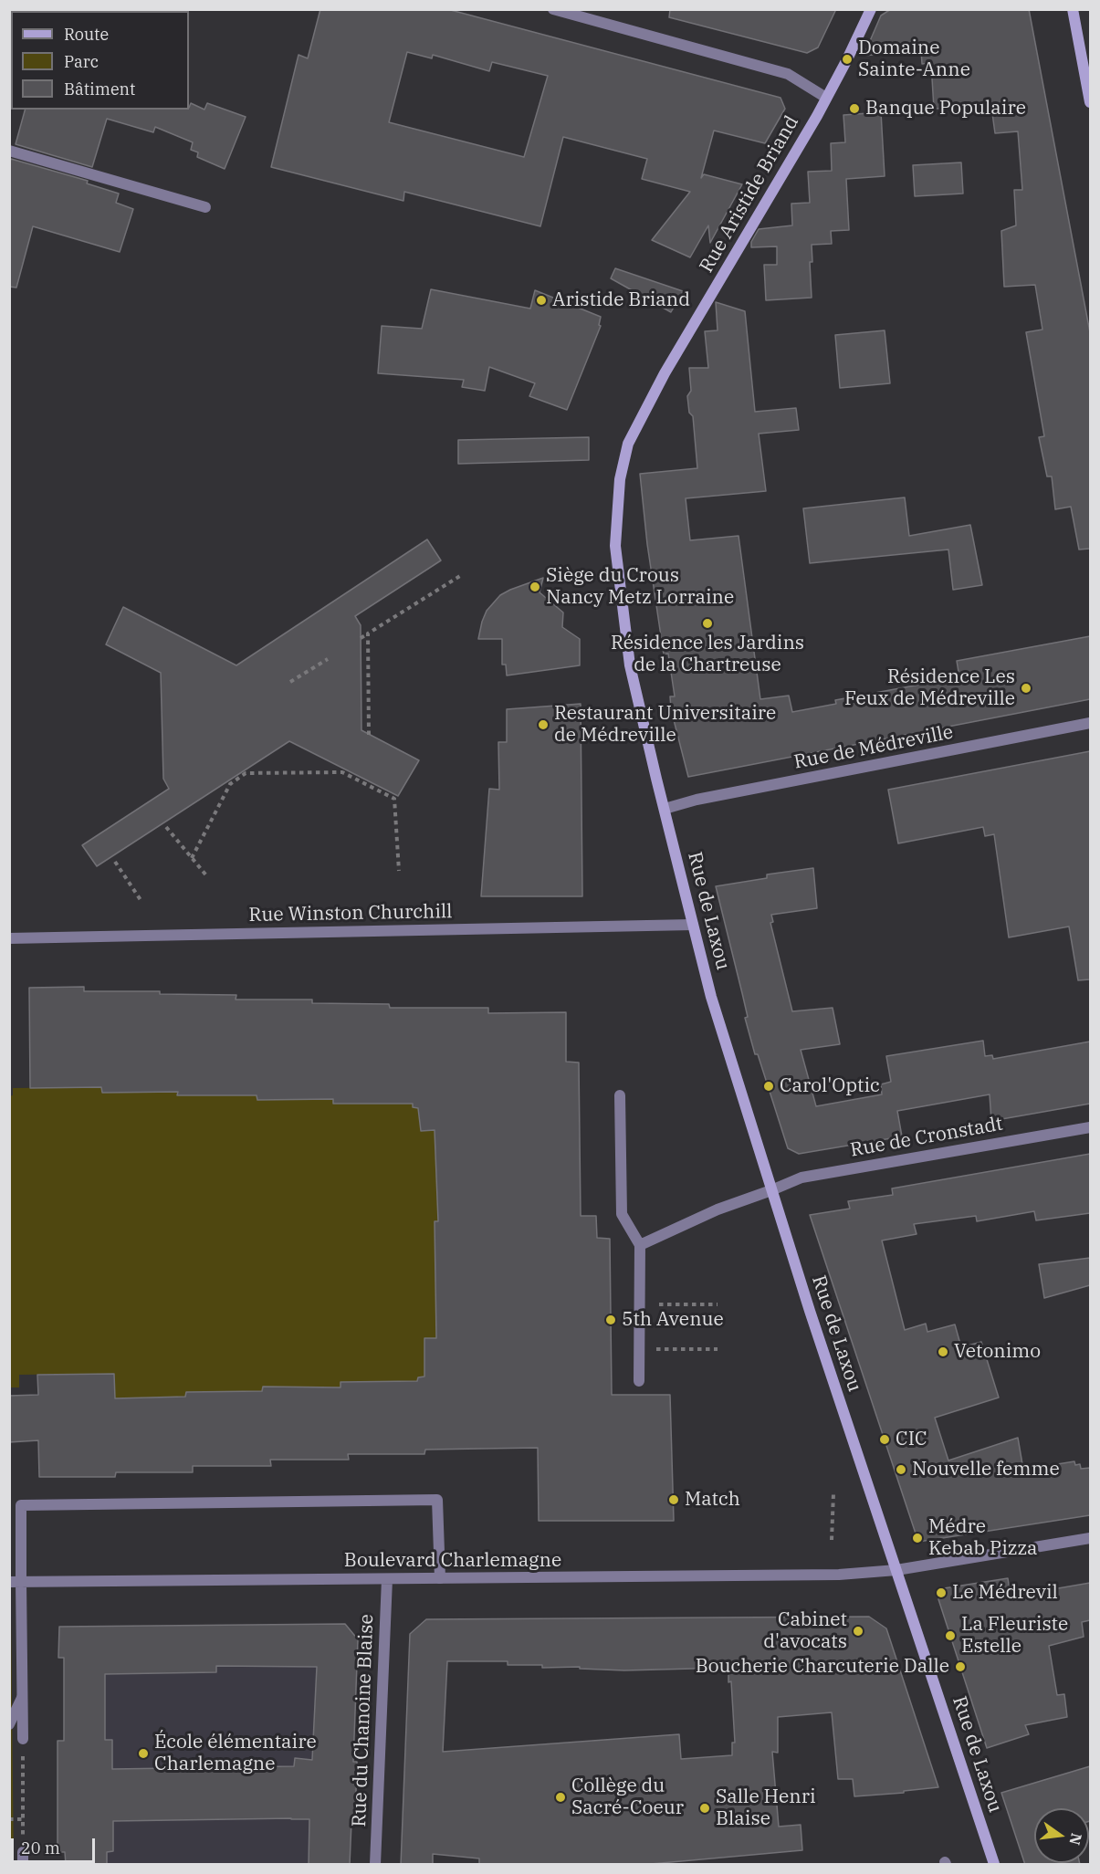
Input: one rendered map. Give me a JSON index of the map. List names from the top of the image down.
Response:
{
  "streets": {
    "main road": ["Rue Aristide Briand", "Rue de Laxou"],
    "street": [
      "Rue de Médreville",
      "Rue Winston Churchill",
      "Rue de Cronstadt",
      "Boulevard Charlemagne",
      "Rue du Chanoine Blaise"
    ]
  },
  "crossings": [
    ["Rue Aristide Briand", "Rue de Médreville"],
    ["Rue Aristide Briand", "Rue de Laxou"],
    ["Rue de Médreville", "Rue de Laxou"],
    ["Rue de Laxou", "Rue Winston Churchill"],
    ["Rue de Laxou", "Rue de Cronstadt"],
    ["Rue de Laxou", "Boulevard Charlemagne"],
    ["Boulevard Charlemagne", "Rue du Chanoine Blaise"]
  ],
  "places": [
    "Domaine Sainte-Anne",
    "Banque Populaire",
    "Aristide Briand",
    "Siège du Crous Nancy Metz Lorraine",
    "Résidence les Jardins de la Chartreuse",
    "Résidence Les Feux de Médreville",
    "Restaurant Universitaire de Médreville",
    "Carol'Optic",
    "5th Avenue",
    "Vetonimo",
    "CIC",
    "Nouvelle femme",
    "Match",
    "Médre Kebab Pizza",
    "Le Médrevil",
    "Cabinet d'avocats",
    "La Fleuriste Estelle",
    "Boucherie Charcuterie Dalle",
    "École élémentaire Charlemagne",
    "Collège du Sacré-Coeur",
    "Salle Henri Blaise"
  ],
  "legend": ["Route", "Parc", "Bâtiment"],
  "scale_bar": "20 m",
  "north": "right"
}
